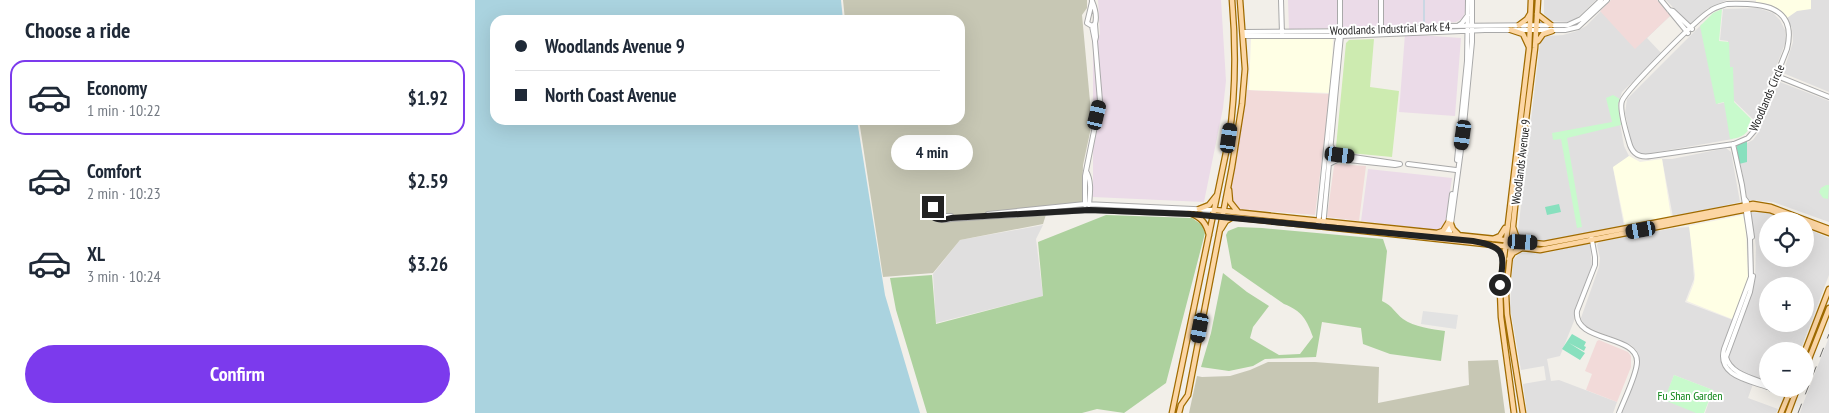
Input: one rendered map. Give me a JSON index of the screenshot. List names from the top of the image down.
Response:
{
  "streets": {
    "main road": ["Woodlands Avenue 9"],
    "street": ["Woodlands Industrial Park E4", "Woodlands Circle"]
  },
  "crossings": [
    ["Woodlands Industrial Park E4", "Woodlands Avenue 9"]
  ],
  "parks": ["Fu Shan Garden"],
  "page": {
    "heading": "Choose a ride",
    "banner": ["Woodlands Avenue 9", "North Coast Avenue"],
    "list": [
      {
        "name": "Economy",
        "note": "1 min · 10:22",
        "value": "$1.92"
      },
      {
        "name": "Comfort",
        "note": "2 min · 10:23",
        "value": "$2.59"
      },
      {
        "name": "XL",
        "note": "3 min · 10:24",
        "value": "$3.26"
      }
    ],
    "bubble": "4 min",
    "map_buttons": ["+", "−"],
    "buttons": "Confirm"
  }
}
